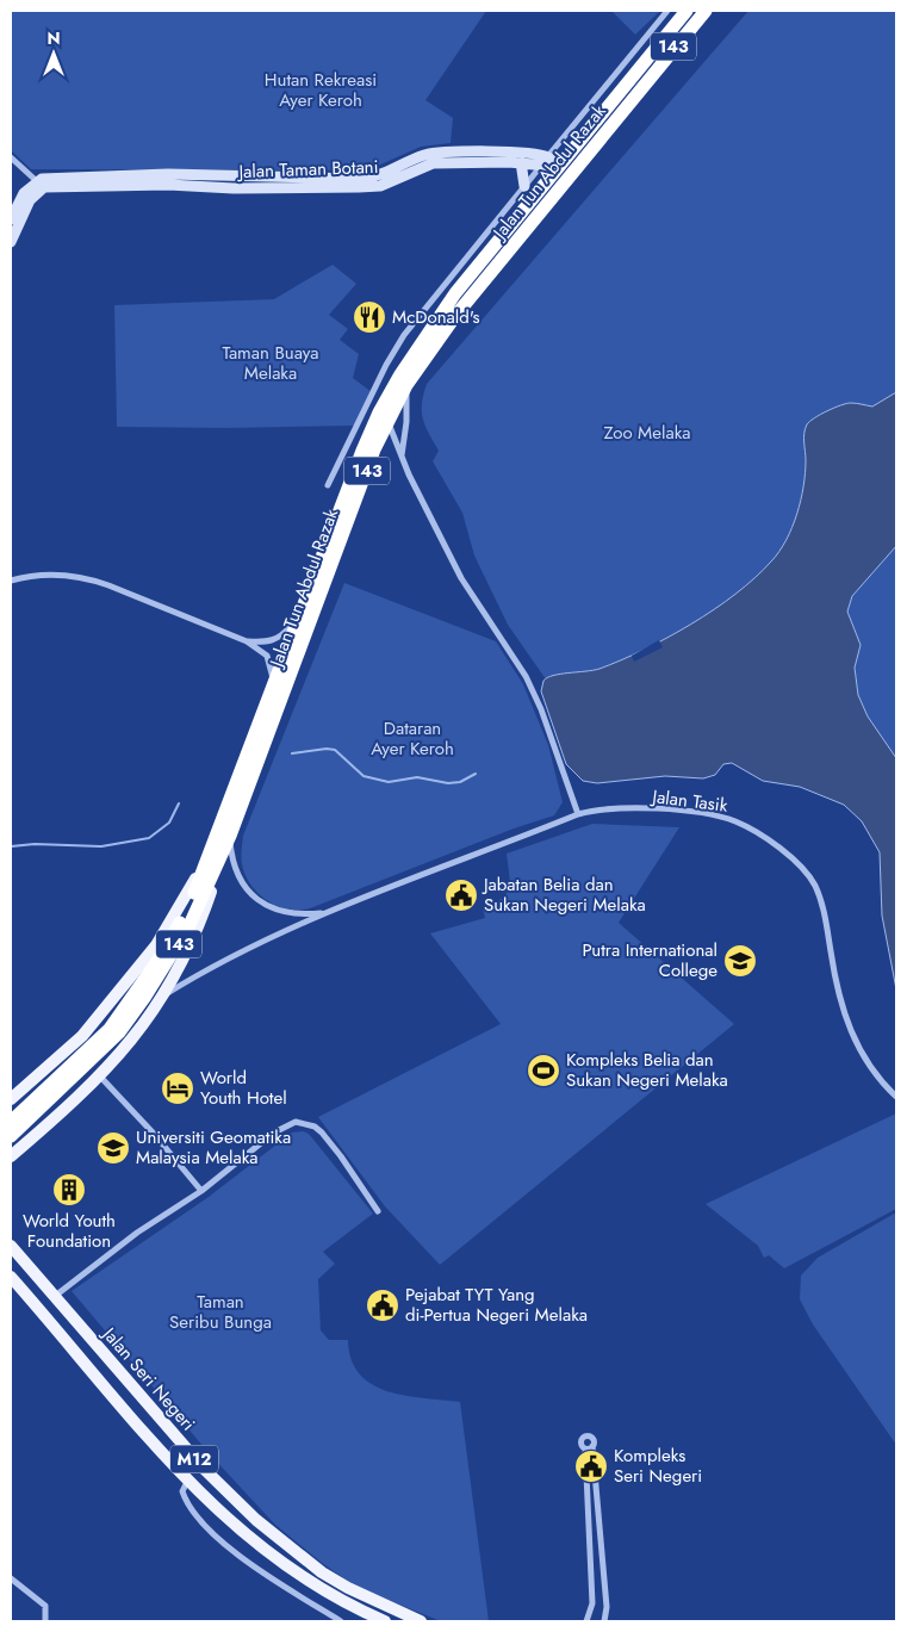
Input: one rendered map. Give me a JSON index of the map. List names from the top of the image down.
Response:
{
  "streets": {
    "highway": ["143", "Jalan Tun Abdul Razak"],
    "main road": ["Jalan Seri Negeri", "M12"],
    "street": ["Jalan Taman Botani", "Jalan Tasik"]
  },
  "crossings": [
    ["Jalan Taman Botani", "Jalan Tun Abdul Razak"],
    ["Jalan Tun Abdul Razak", "Jalan Tasik"]
  ],
  "parks": [
    "Hutan Rekreasi Ayer Keroh",
    "Taman Buaya Melaka",
    "Zoo Melaka",
    "Dataran Ayer Keroh",
    "Taman Seribu Bunga"
  ],
  "places": {
    "restaurant": ["McDonald's"],
    "public building": ["Jabatan Belia dan Sukan Negeri Melaka", "Pejabat TYT Yang di-Pertua Negeri Melaka", "Kompleks Seri Negeri"],
    "school or university": ["Putra International College", "Universiti Geomatika Malaysia Melaka"],
    "sports": ["Kompleks Belia dan Sukan Negeri Melaka"],
    "hotel": ["World Youth Hotel"],
    "building": ["World Youth Foundation"]
  },
  "north": "top"
}
